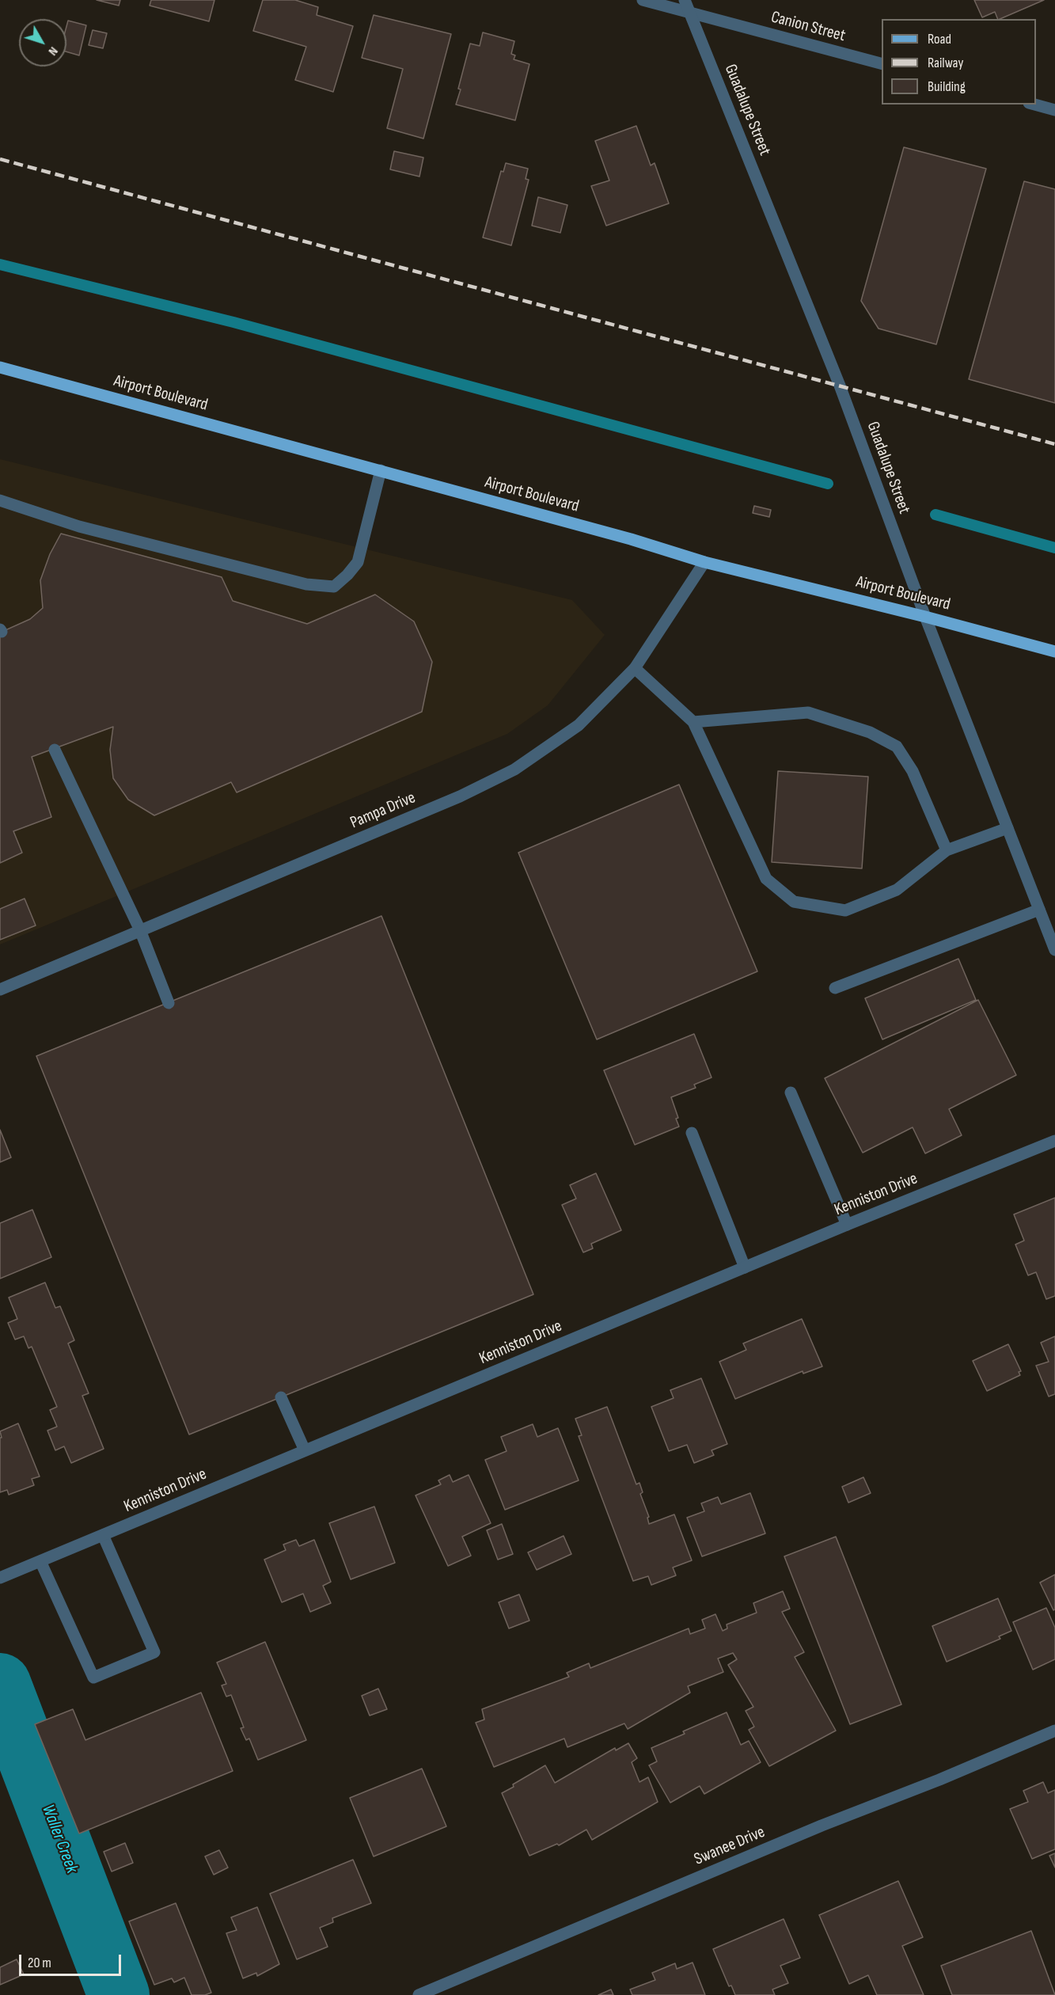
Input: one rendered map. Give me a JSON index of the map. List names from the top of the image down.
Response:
{
  "streets": {
    "main road": ["Airport Boulevard"],
    "street": [
      "Canion Street",
      "Guadalupe Street",
      "Pampa Drive",
      "Kenniston Drive",
      "Swanee Drive"
    ]
  },
  "crossings": [
    ["Canion Street", "Guadalupe Street"],
    ["Guadalupe Street", "Airport Boulevard"],
    ["Airport Boulevard", "Pampa Drive"]
  ],
  "water": ["Waller Creek"],
  "legend": ["Road", "Railway", "Building"],
  "scale_bar": "20 m",
  "north": "bottom right"
}
